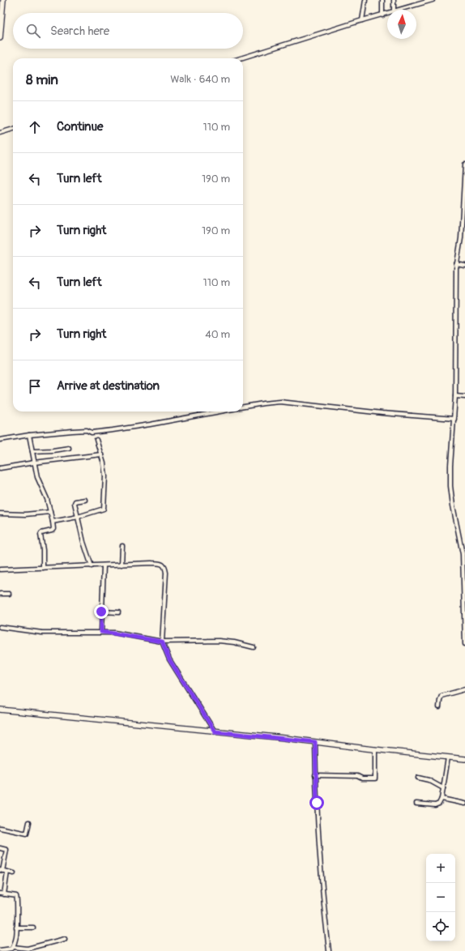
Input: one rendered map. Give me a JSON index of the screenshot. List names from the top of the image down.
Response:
{
  "north": "top",
  "page": {
    "search": "Search here",
    "heading": ["8 min", "Walk · 640 m"],
    "list": [
      ["Continue", "110 m"],
      ["Turn left", "190 m"],
      ["Turn right", "190 m"],
      ["Turn left", "110 m"],
      ["Turn right", "40 m"],
      "Arrive at destination"
    ],
    "map_buttons": ["+", "−"]
  }
}
